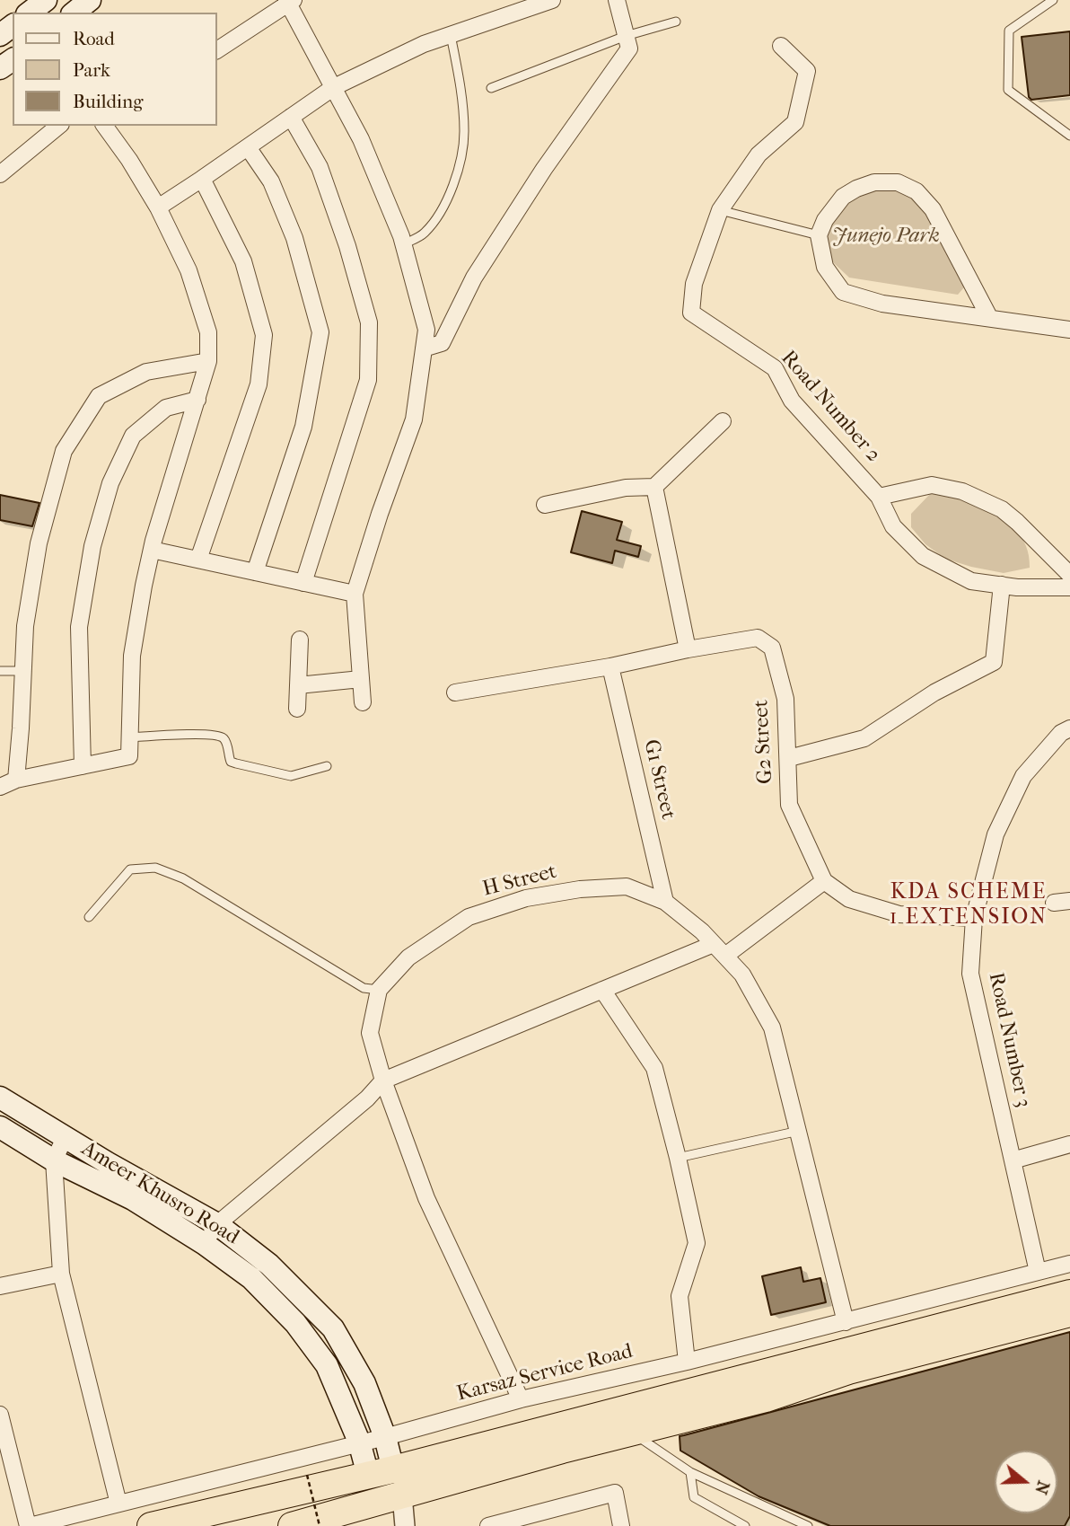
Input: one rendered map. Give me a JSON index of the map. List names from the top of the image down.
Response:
{
  "streets": {
    "main road": ["Ameer Khusro Road"],
    "street": [
      "Road Number 2",
      "G2 Street",
      "G1 Street",
      "H Street",
      "Road Number 3",
      "Karsaz Service Road"
    ]
  },
  "crossings": [
    ["G2 Street", "G1 Street"],
    ["G1 Street", "H Street"],
    ["H Street", "Karsaz Service Road"],
    ["Road Number 3", "Karsaz Service Road"],
    ["Ameer Khusro Road", "Karsaz Service Road"]
  ],
  "districts": ["KDA SCHEME 1 EXTENSION"],
  "parks": ["Junejo Park"],
  "legend": ["Road", "Park", "Building"],
  "north": "right"
}
